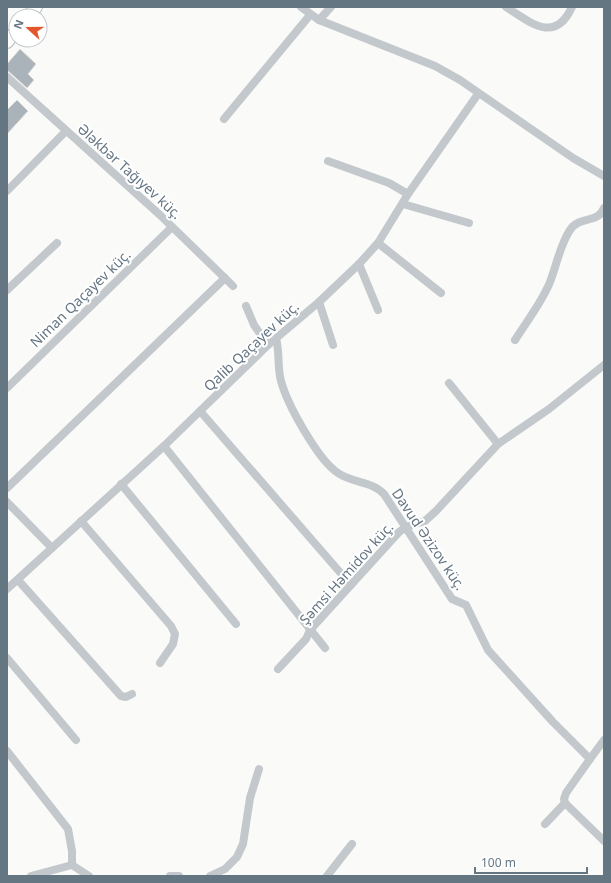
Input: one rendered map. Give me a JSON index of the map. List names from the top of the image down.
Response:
{
  "streets": {
    "street": [
      "Ələkbər Tağıyev küç.",
      "Niman Qaçayev küç.",
      "Qalib Qaçayev küç.",
      "Davud Əzizov küç.",
      "Şəmsi Həmidov küç."
    ]
  },
  "crossings": [
    ["Ələkbər Tağıyev küç.", "Niman Qaçayev küç."],
    ["Qalib Qaçayev küç.", "Davud Əzizov küç."],
    ["Davud Əzizov küç.", "Şəmsi Həmidov küç."]
  ],
  "scale_bar": "100 m",
  "north": "left"
}
